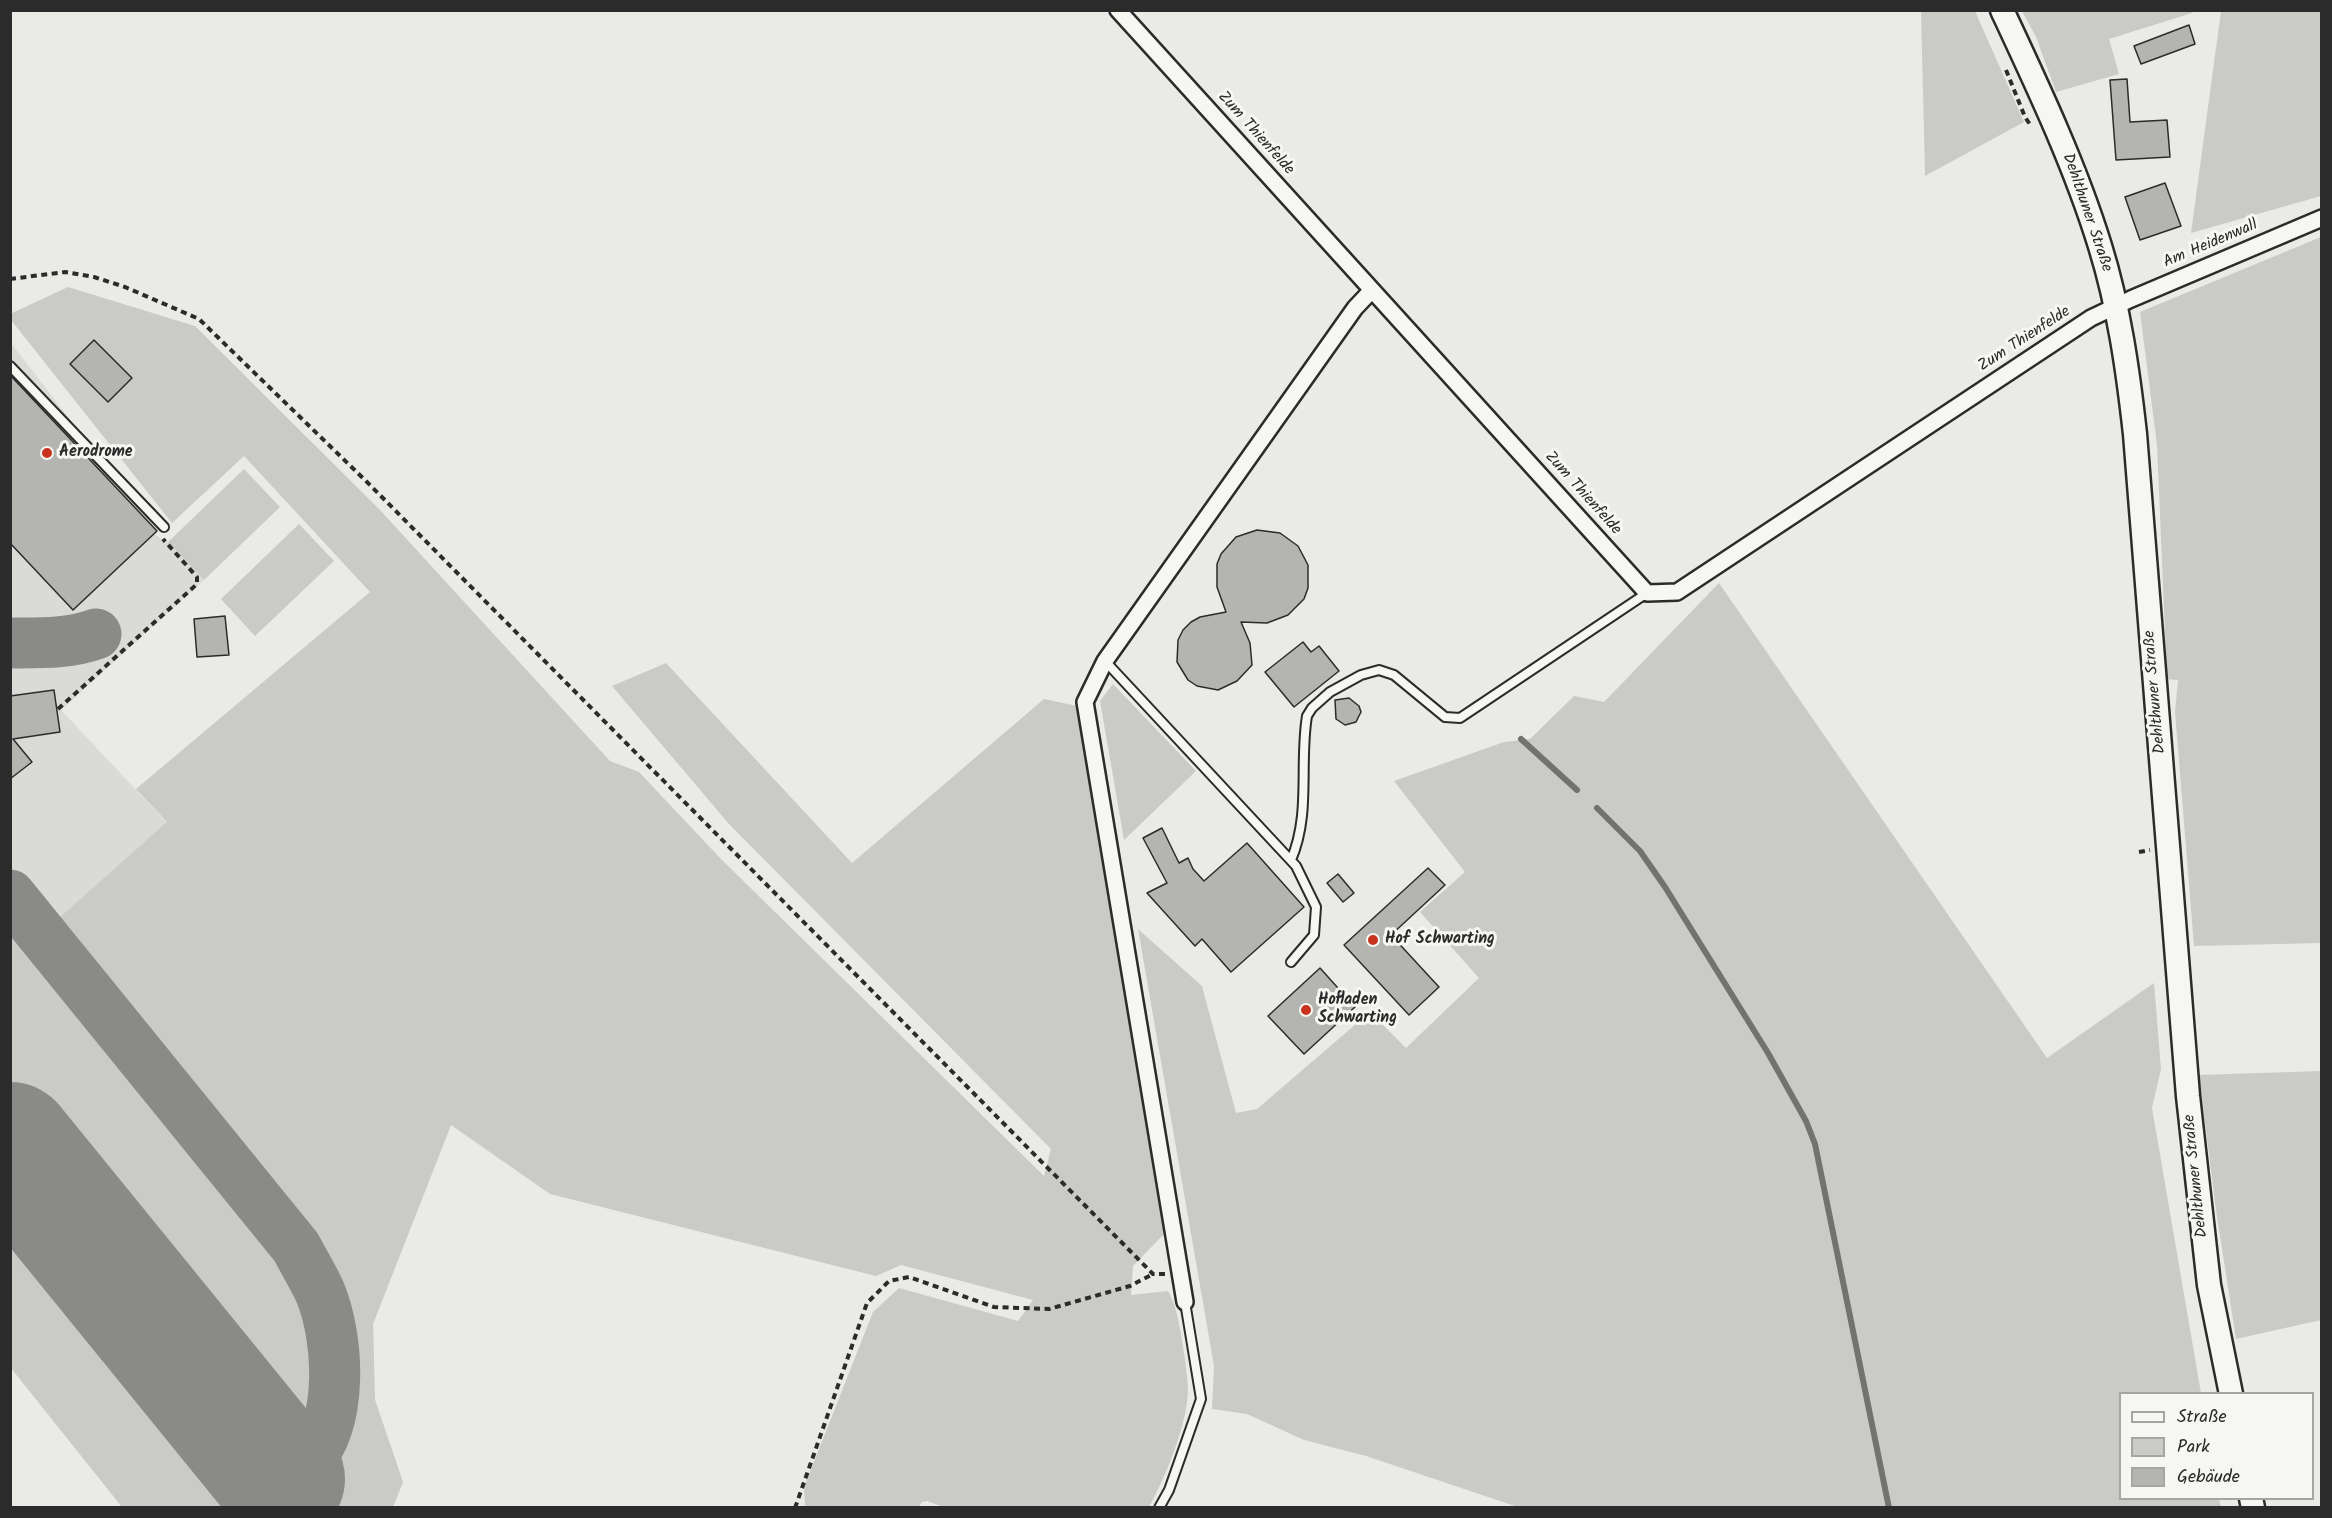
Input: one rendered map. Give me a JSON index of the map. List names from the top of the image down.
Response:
{
  "streets": {
    "street": ["Zum Thienfelde", "Dehlthuner Straße", "Am Heidenwall"]
  },
  "crossings": [
    ["Zum Thienfelde", "Dehlthuner Straße"],
    ["Zum Thienfelde", "Am Heidenwall"],
    ["Dehlthuner Straße", "Am Heidenwall"]
  ],
  "places": ["Aerodrome", "Hof Schwarting", "Hofladen Schwarting"],
  "legend": ["Straße", "Park", "Gebäude"]
}
